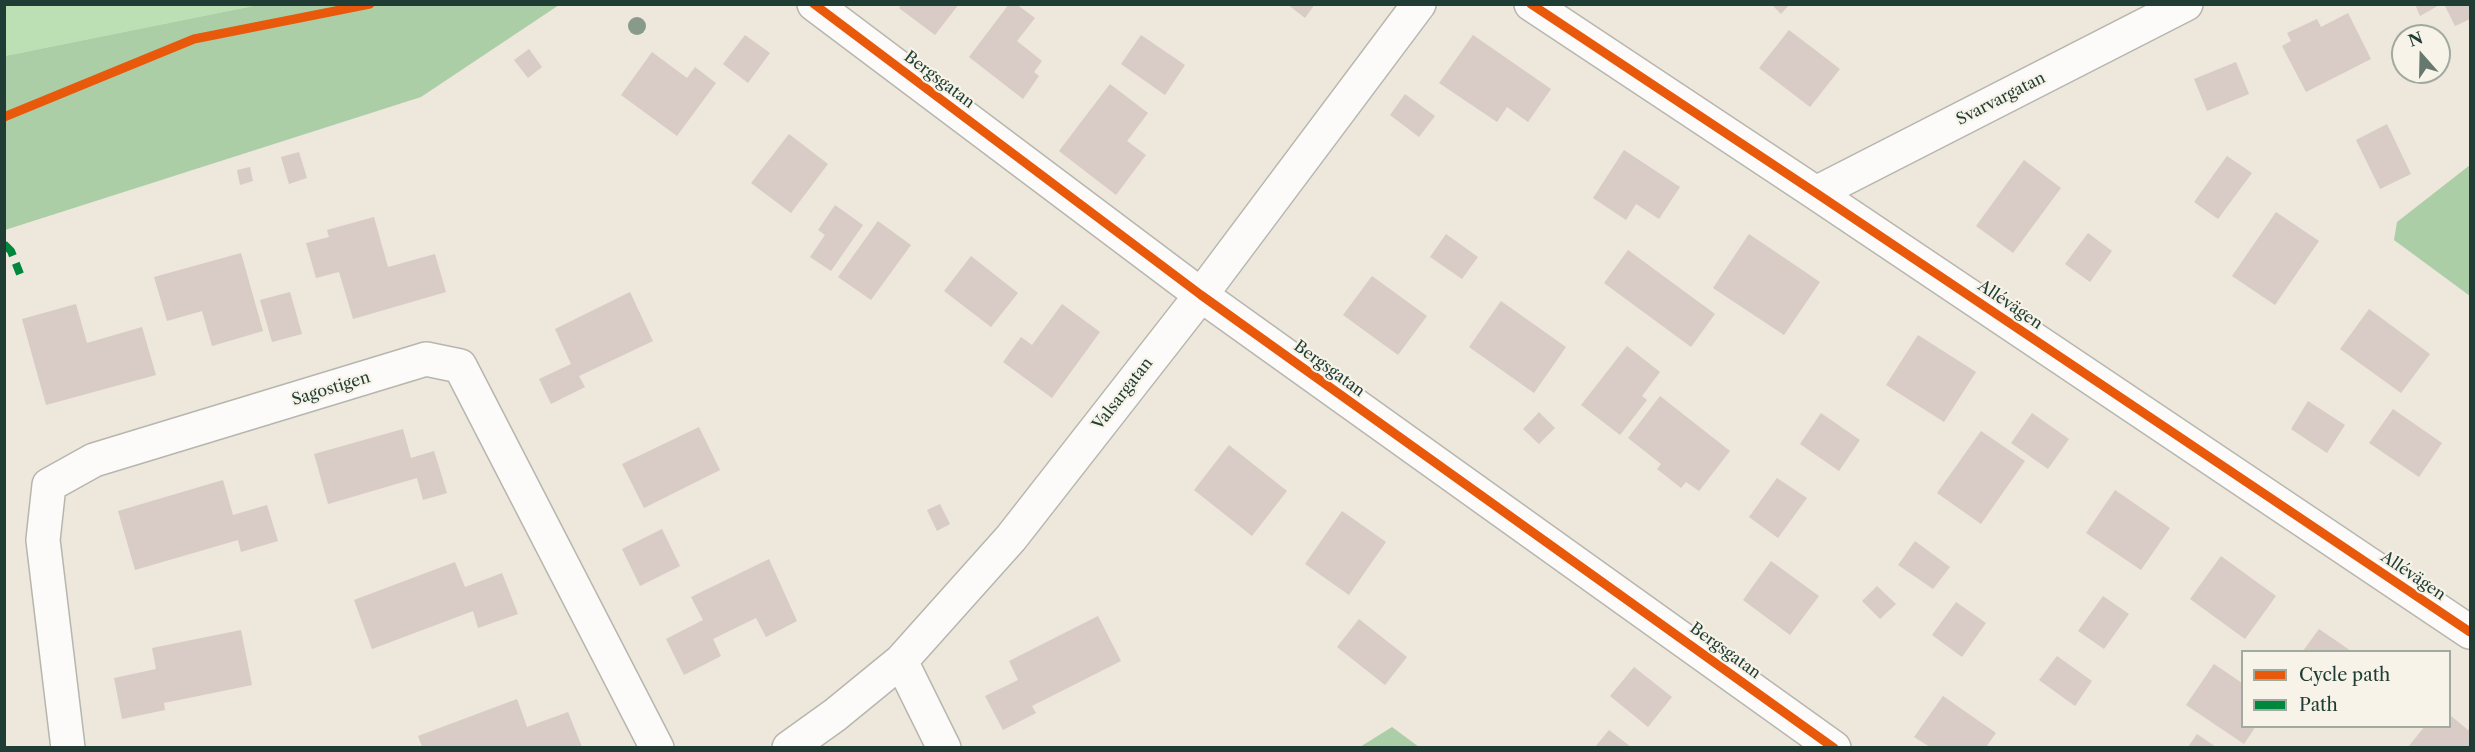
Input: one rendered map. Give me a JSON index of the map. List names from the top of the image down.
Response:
{
  "streets": {
    "street": [
      "Bergsgatan",
      "Svarvargatan",
      "Allévägen",
      "Sagostigen",
      "Valsargatan"
    ]
  },
  "crossings": [
    ["Bergsgatan", "Valsargatan"],
    ["Svarvargatan", "Allévägen"]
  ],
  "legend": ["Cycle path", "Path"],
  "north": "top"
}
